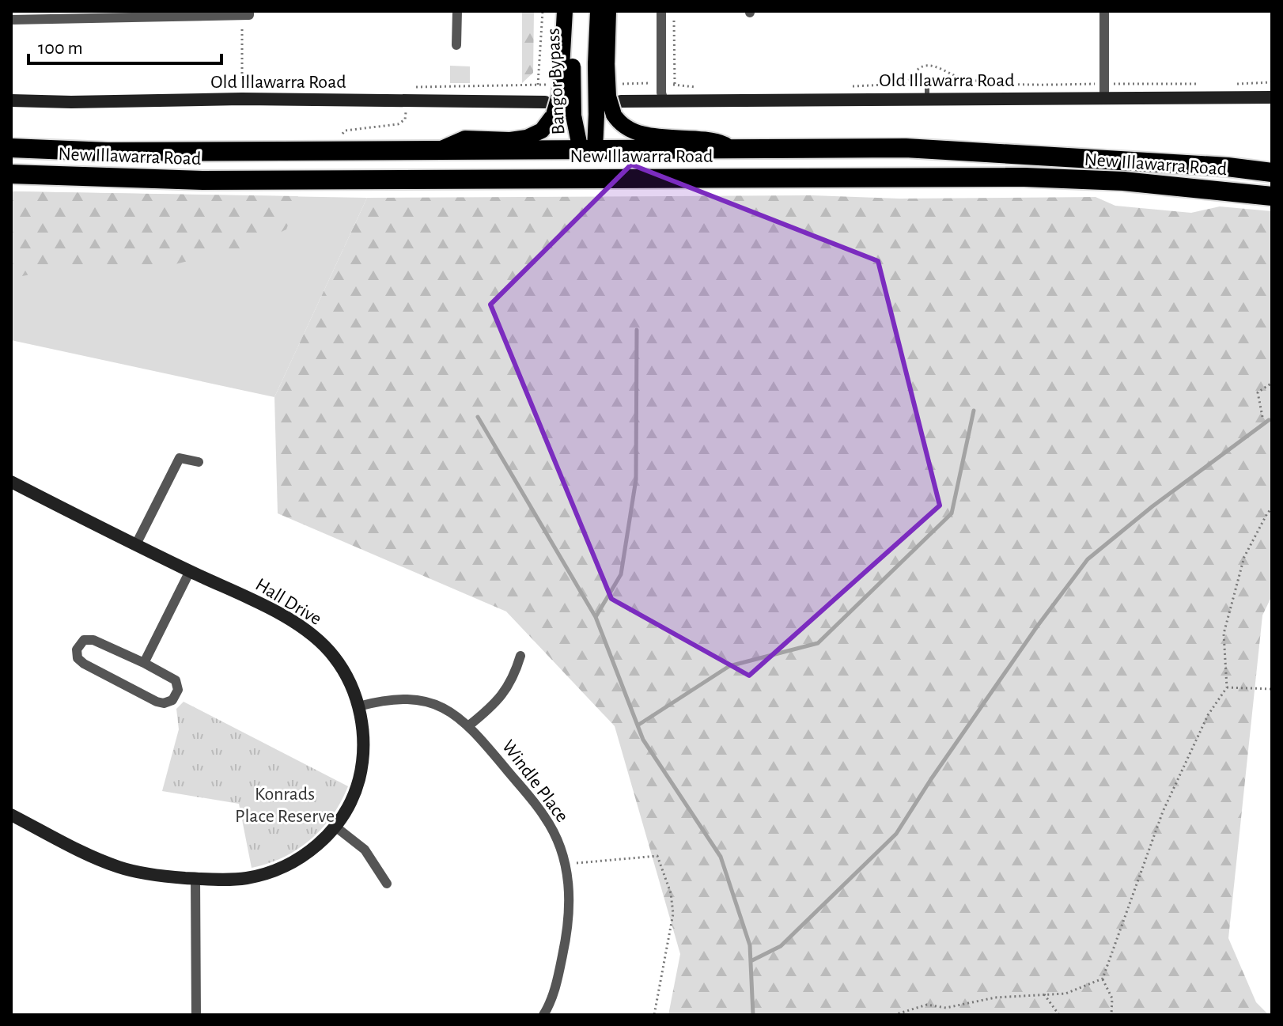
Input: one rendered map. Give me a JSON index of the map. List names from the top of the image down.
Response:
{
  "streets": {
    "highway": ["New Illawarra Road"],
    "main road": ["Bangor Bypass"],
    "street": ["Old Illawarra Road", "Hall Drive", "Windle Place"]
  },
  "crossings": [
    ["Bangor Bypass", "New Illawarra Road"],
    ["Hall Drive", "Windle Place"]
  ],
  "parks": ["Konrads Place Reserve"],
  "scale_bar": "100 m"
}
